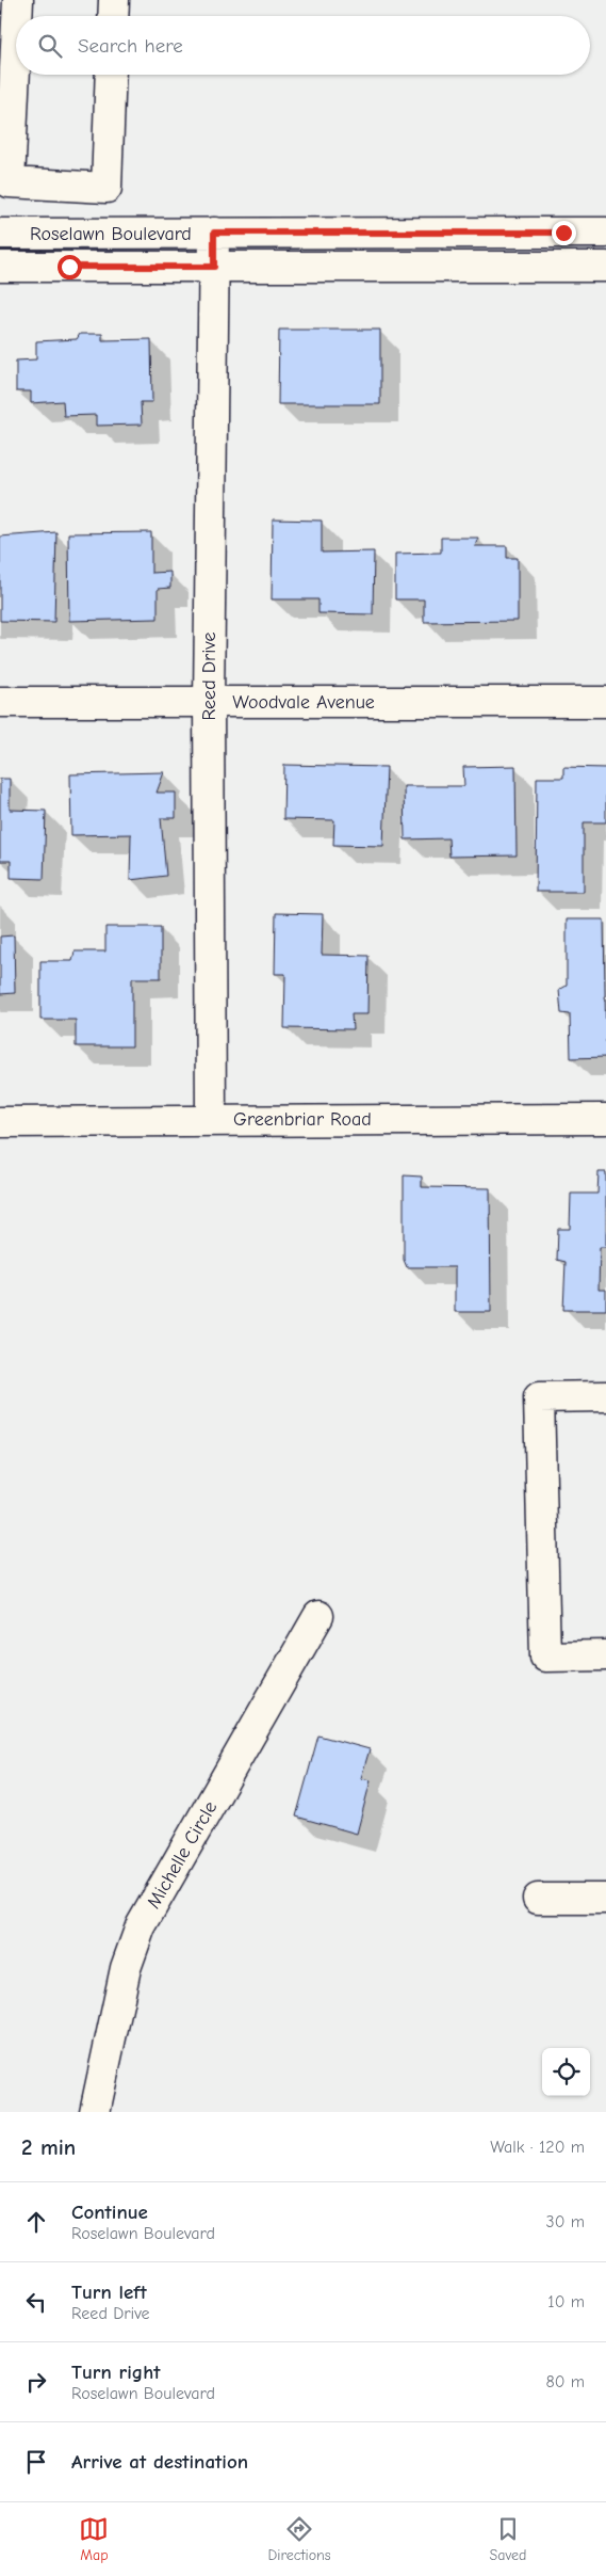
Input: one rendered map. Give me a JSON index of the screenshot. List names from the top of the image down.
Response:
{
  "streets": {
    "street": [
      "Roselawn Boulevard",
      "Reed Drive",
      "Woodvale Avenue",
      "Greenbriar Road",
      "Michelle Circle"
    ]
  },
  "crossings": [
    ["Roselawn Boulevard", "Reed Drive"],
    ["Reed Drive", "Woodvale Avenue"],
    ["Reed Drive", "Greenbriar Road"]
  ],
  "page": {
    "search": "Search here",
    "heading": ["2 min", "Walk · 120 m"],
    "list": [
      ["Continue", "Roselawn Boulevard", "30 m"],
      ["Turn left", "Reed Drive", "10 m"],
      ["Turn right", "Roselawn Boulevard", "80 m"],
      "Arrive at destination"
    ],
    "nav": ["Map", "Directions", "Saved"]
  }
}
